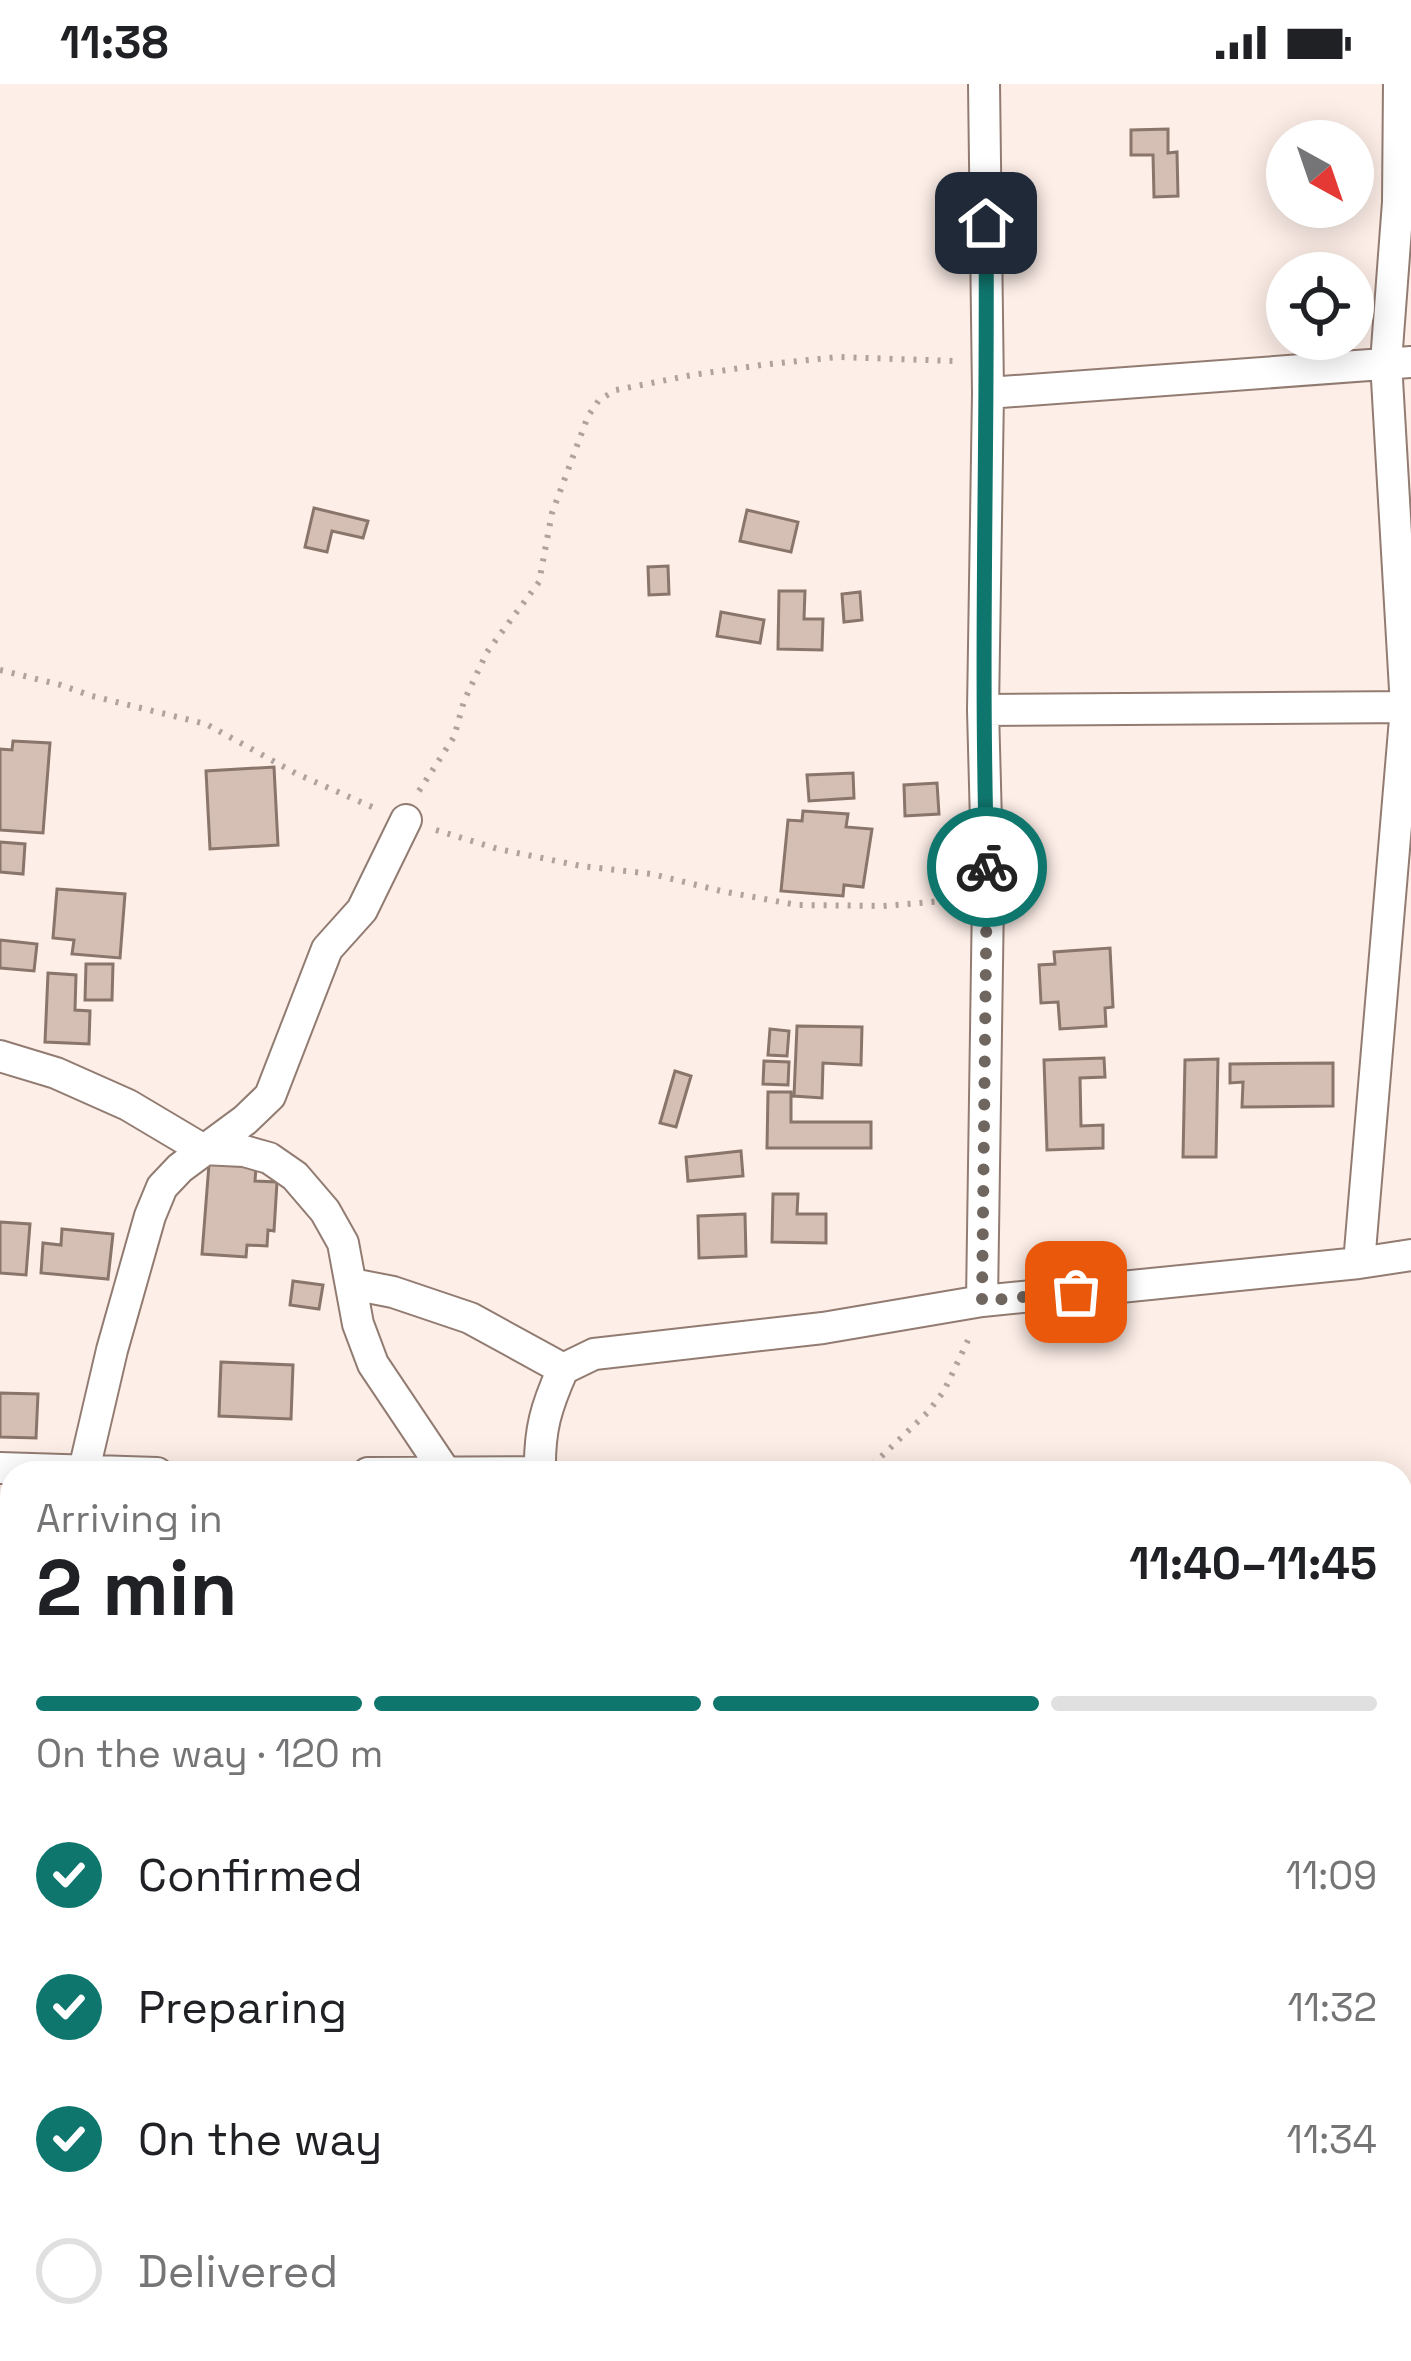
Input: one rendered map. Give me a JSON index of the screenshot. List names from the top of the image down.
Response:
{
  "north": "bottom right",
  "page": {
    "status": "11:38",
    "heading": ["2 min", "Arriving in", "11:40–11:45"],
    "bar": "On the way · 120 m",
    "list": [
      ["Confirmed", "11:09"],
      ["Preparing", "11:32"],
      ["On the way", "11:34"],
      "Delivered"
    ]
  }
}
